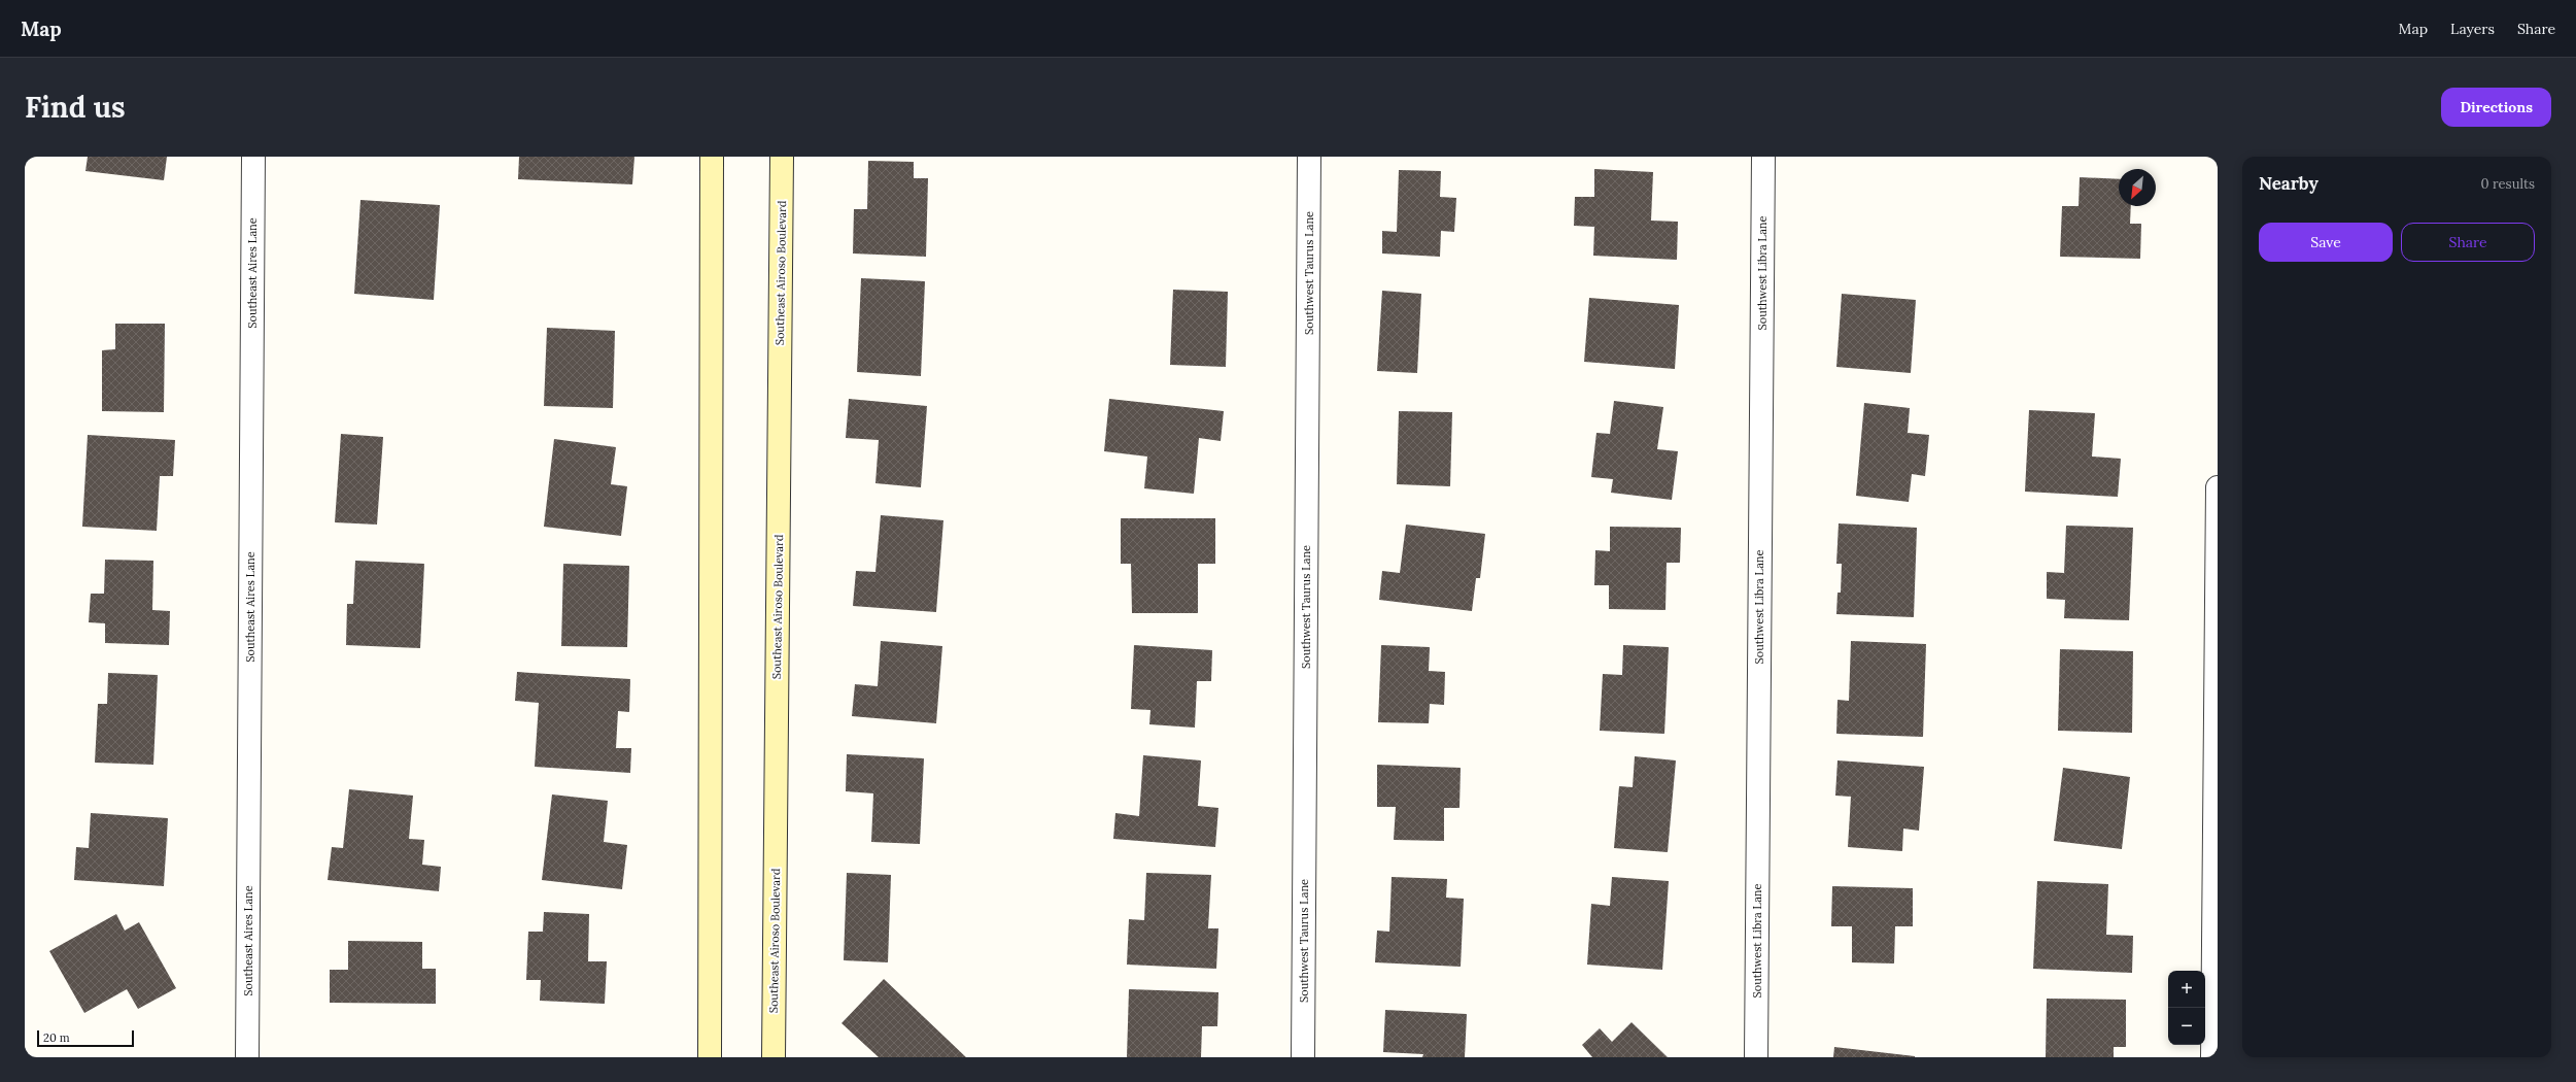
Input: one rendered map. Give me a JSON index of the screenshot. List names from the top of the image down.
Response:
{
  "streets": {
    "main road": ["Southeast Airoso Boulevard"],
    "street": ["Southeast Aires Lane", "Southwest Taurus Lane", "Southwest Libra Lane"]
  },
  "scale_bar": "20 m",
  "north": "bottom left",
  "page": {
    "header": "Map",
    "nav": ["Map", "Layers", "Share"],
    "buttons": [
      "Directions",
      ["Save", "Share"]
    ],
    "title": "Find us",
    "heading": ["Nearby", "0 results"],
    "map_buttons": ["+", "−"],
    "scale": "20 m"
  }
}
